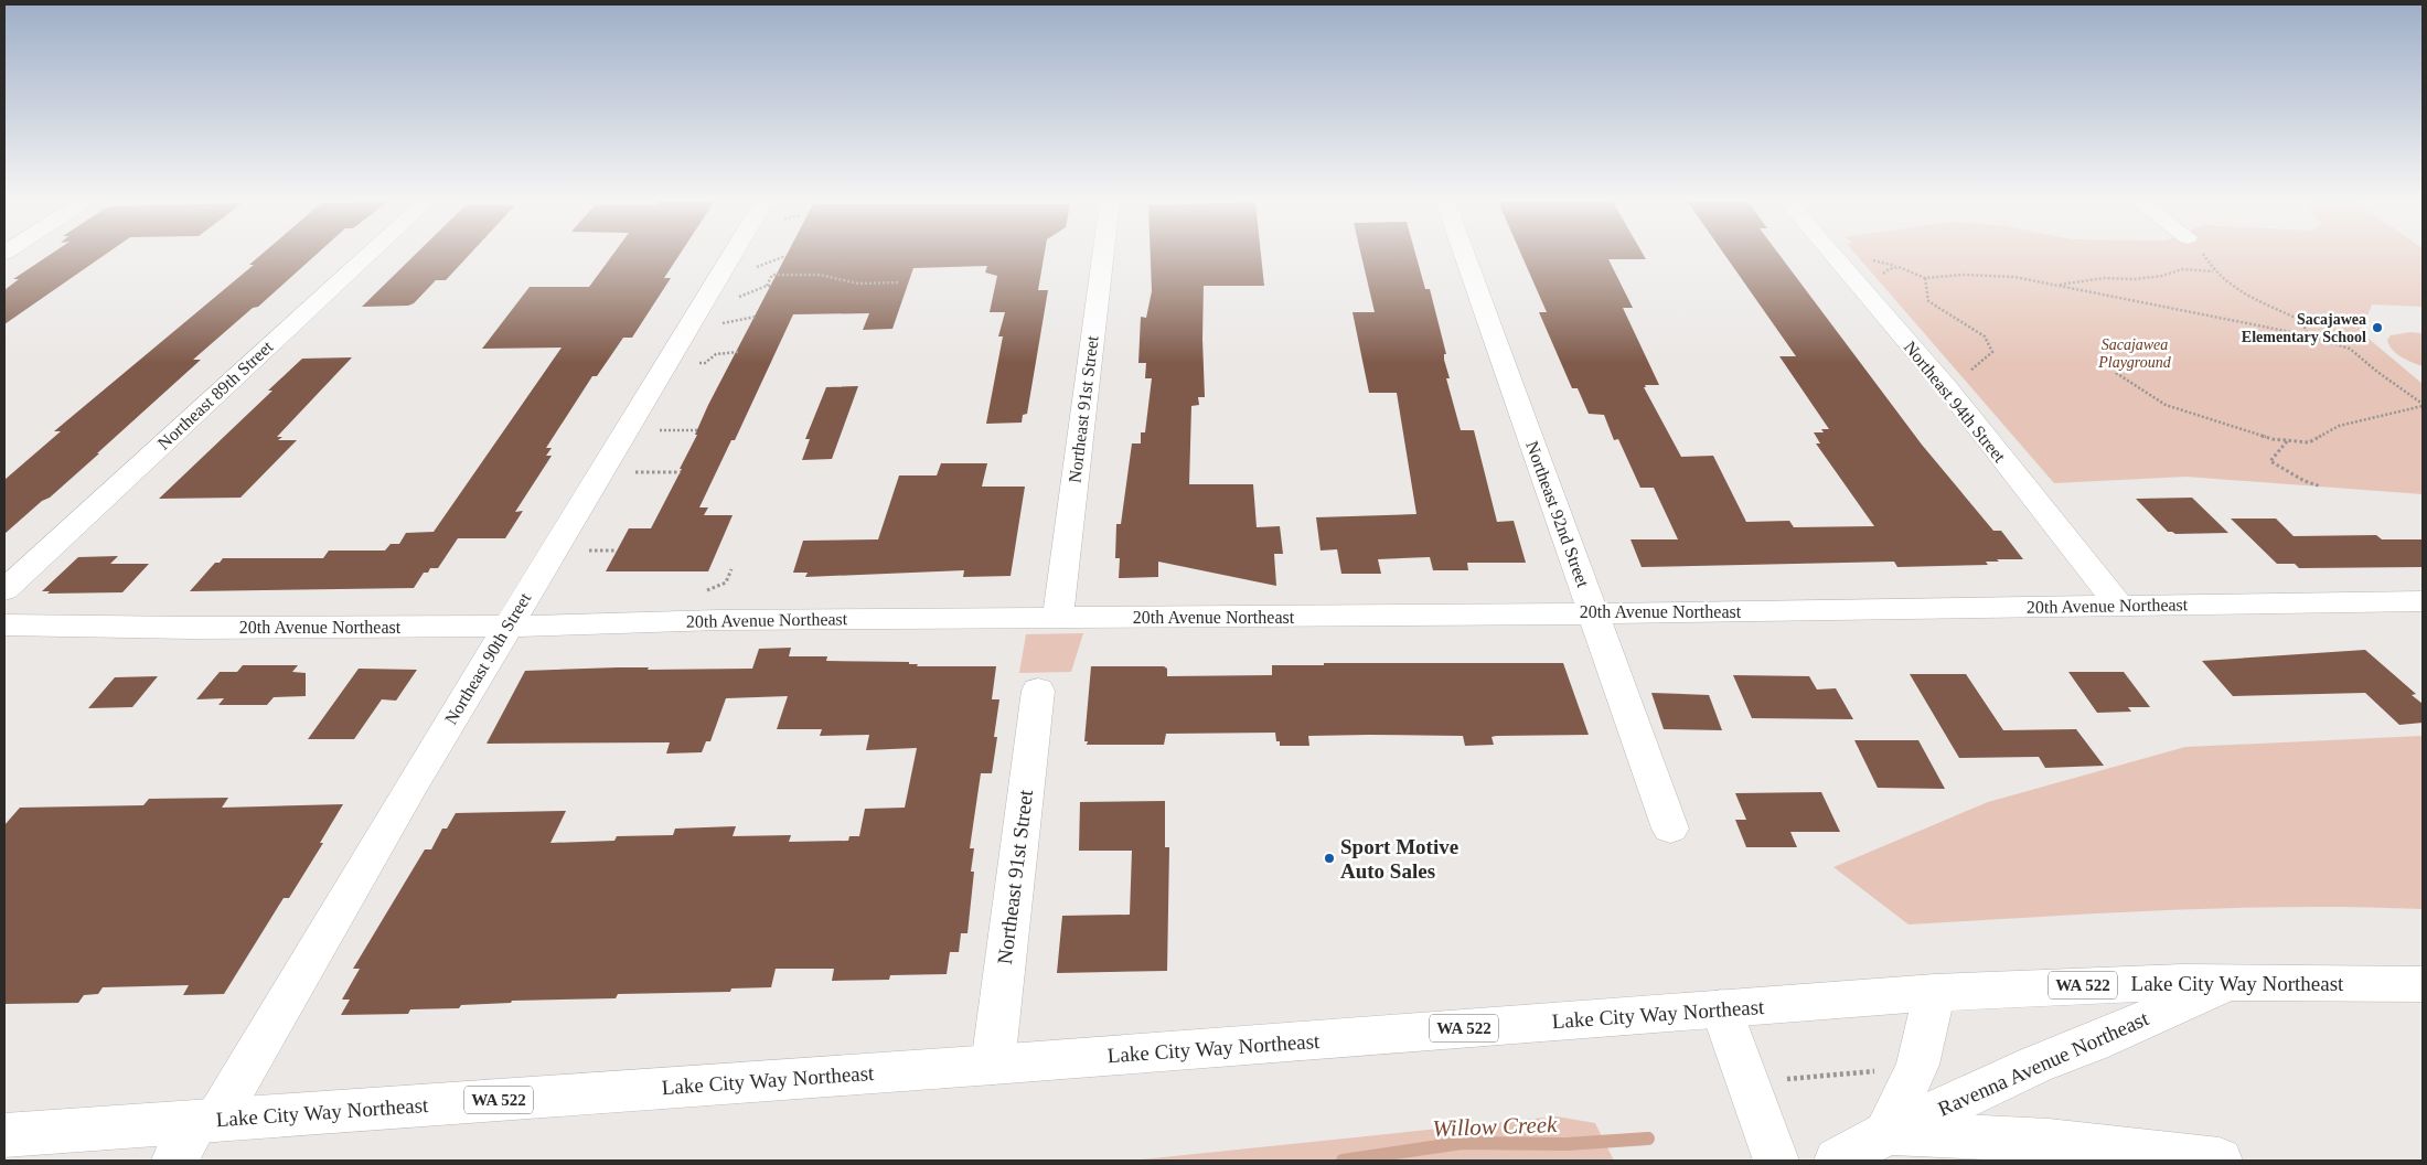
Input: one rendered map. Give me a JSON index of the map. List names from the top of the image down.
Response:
{
  "streets": {
    "street": [
      "Northeast 89th Street",
      "Northeast 94th Street",
      "Northeast 91st Street",
      "Northeast 92nd Street",
      "20th Avenue Northeast",
      "Northeast 90th Street",
      "Lake City Way Northeast",
      "WA 522",
      "Ravenna Avenue Northeast"
    ]
  },
  "crossings": [
    ["Northeast 94th Street", "20th Avenue Northeast"],
    ["Northeast 91st Street", "20th Avenue Northeast"],
    ["Northeast 91st Street", "Lake City Way Northeast"],
    ["Northeast 92nd Street", "20th Avenue Northeast"],
    ["20th Avenue Northeast", "Northeast 90th Street"],
    ["Northeast 90th Street", "Lake City Way Northeast"],
    ["Lake City Way Northeast", "Ravenna Avenue Northeast"]
  ],
  "water": ["Willow Creek"],
  "parks": ["Sacajawea Playground"],
  "places": ["Sacajawea Elementary School", "Sport Motive Auto Sales"]
}
